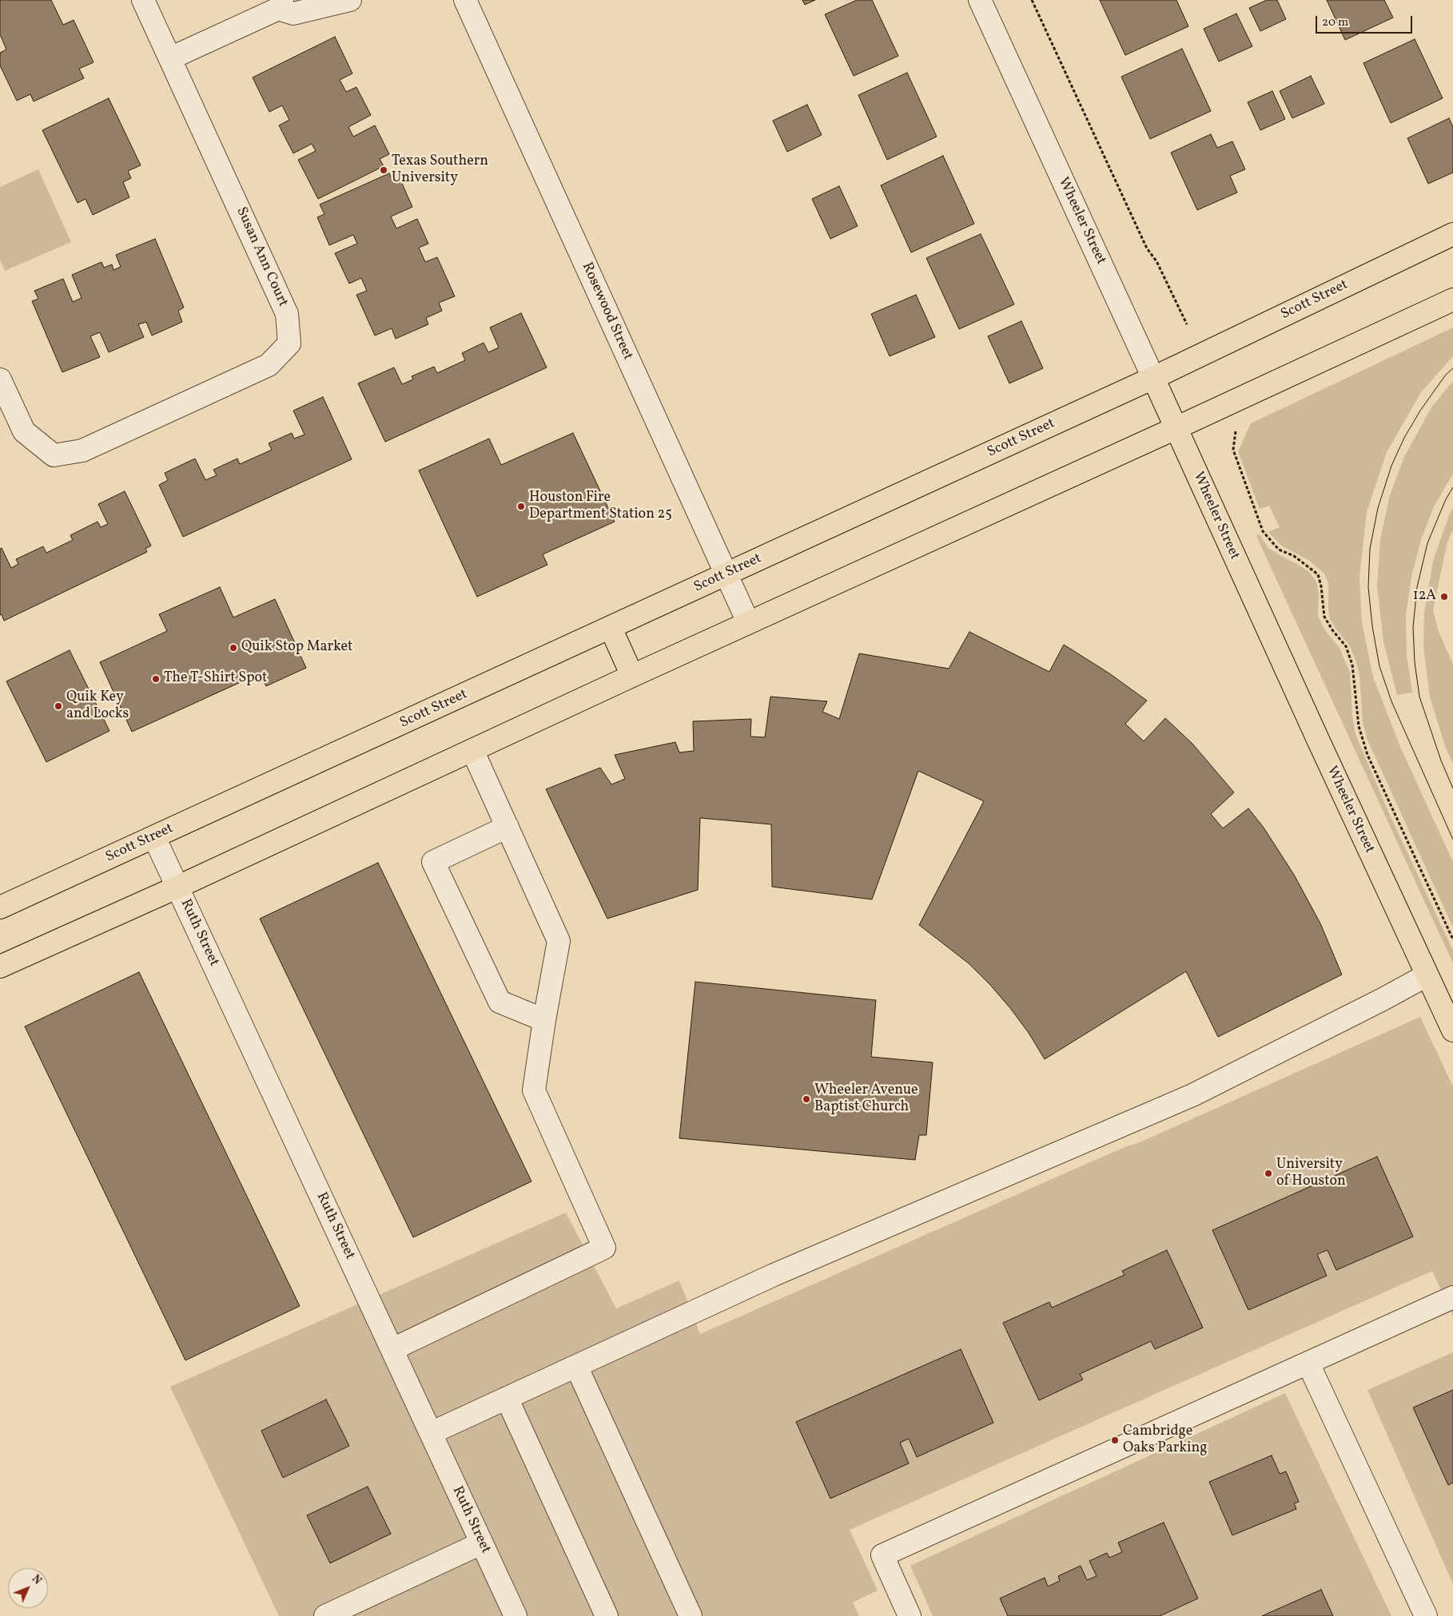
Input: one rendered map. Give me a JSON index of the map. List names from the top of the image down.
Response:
{
  "streets": {
    "main road": ["Wheeler Street", "Scott Street"],
    "street": ["Susan Ann Court", "Rosewood Street", "Ruth Street"]
  },
  "crossings": [
    ["Wheeler Street", "Scott Street"],
    ["Scott Street", "Rosewood Street"],
    ["Scott Street", "Ruth Street"]
  ],
  "places": [
    "Texas Southern University",
    "Houston Fire Department Station 25",
    "12A",
    "Quik Stop Market",
    "The T-Shirt Spot",
    "Quik Key and Locks",
    "Wheeler Avenue Baptist Church",
    "University of Houston",
    "Cambridge Oaks Parking"
  ],
  "scale_bar": "20 m",
  "north": "top right"
}
